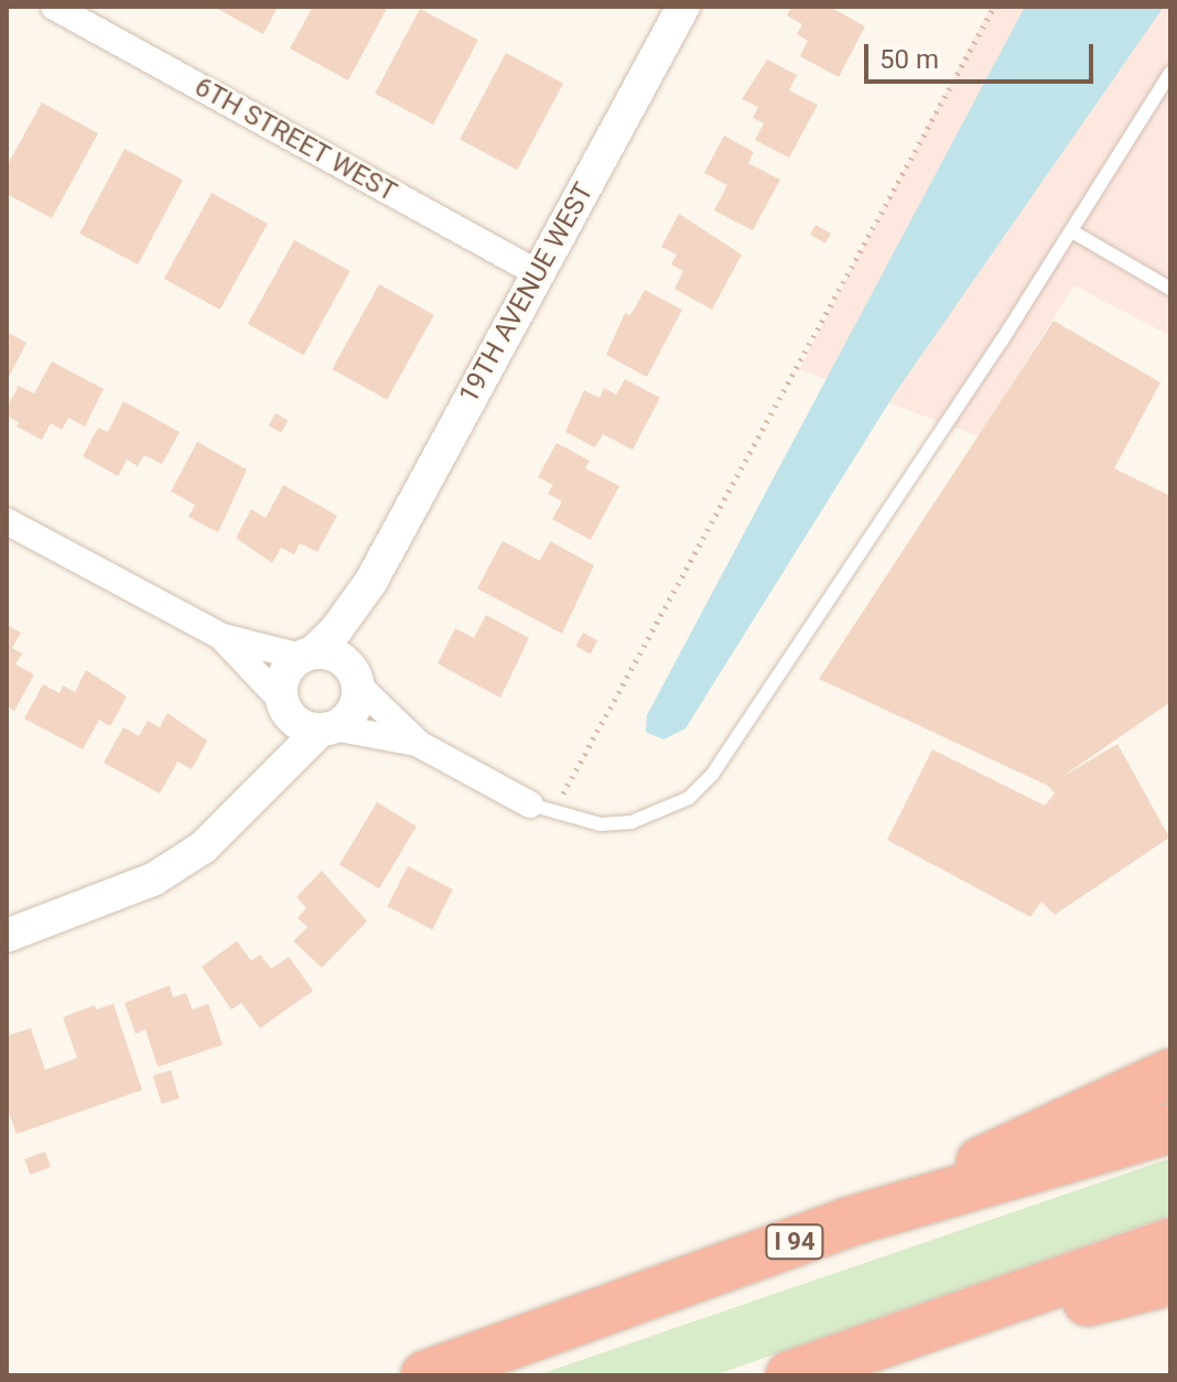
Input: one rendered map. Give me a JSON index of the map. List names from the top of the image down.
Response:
{
  "streets": {
    "highway": ["I 94"],
    "street": ["6TH STREET WEST", "19TH AVENUE WEST"]
  },
  "crossings": [
    ["6TH STREET WEST", "19TH AVENUE WEST"]
  ],
  "scale_bar": "50 m"
}
